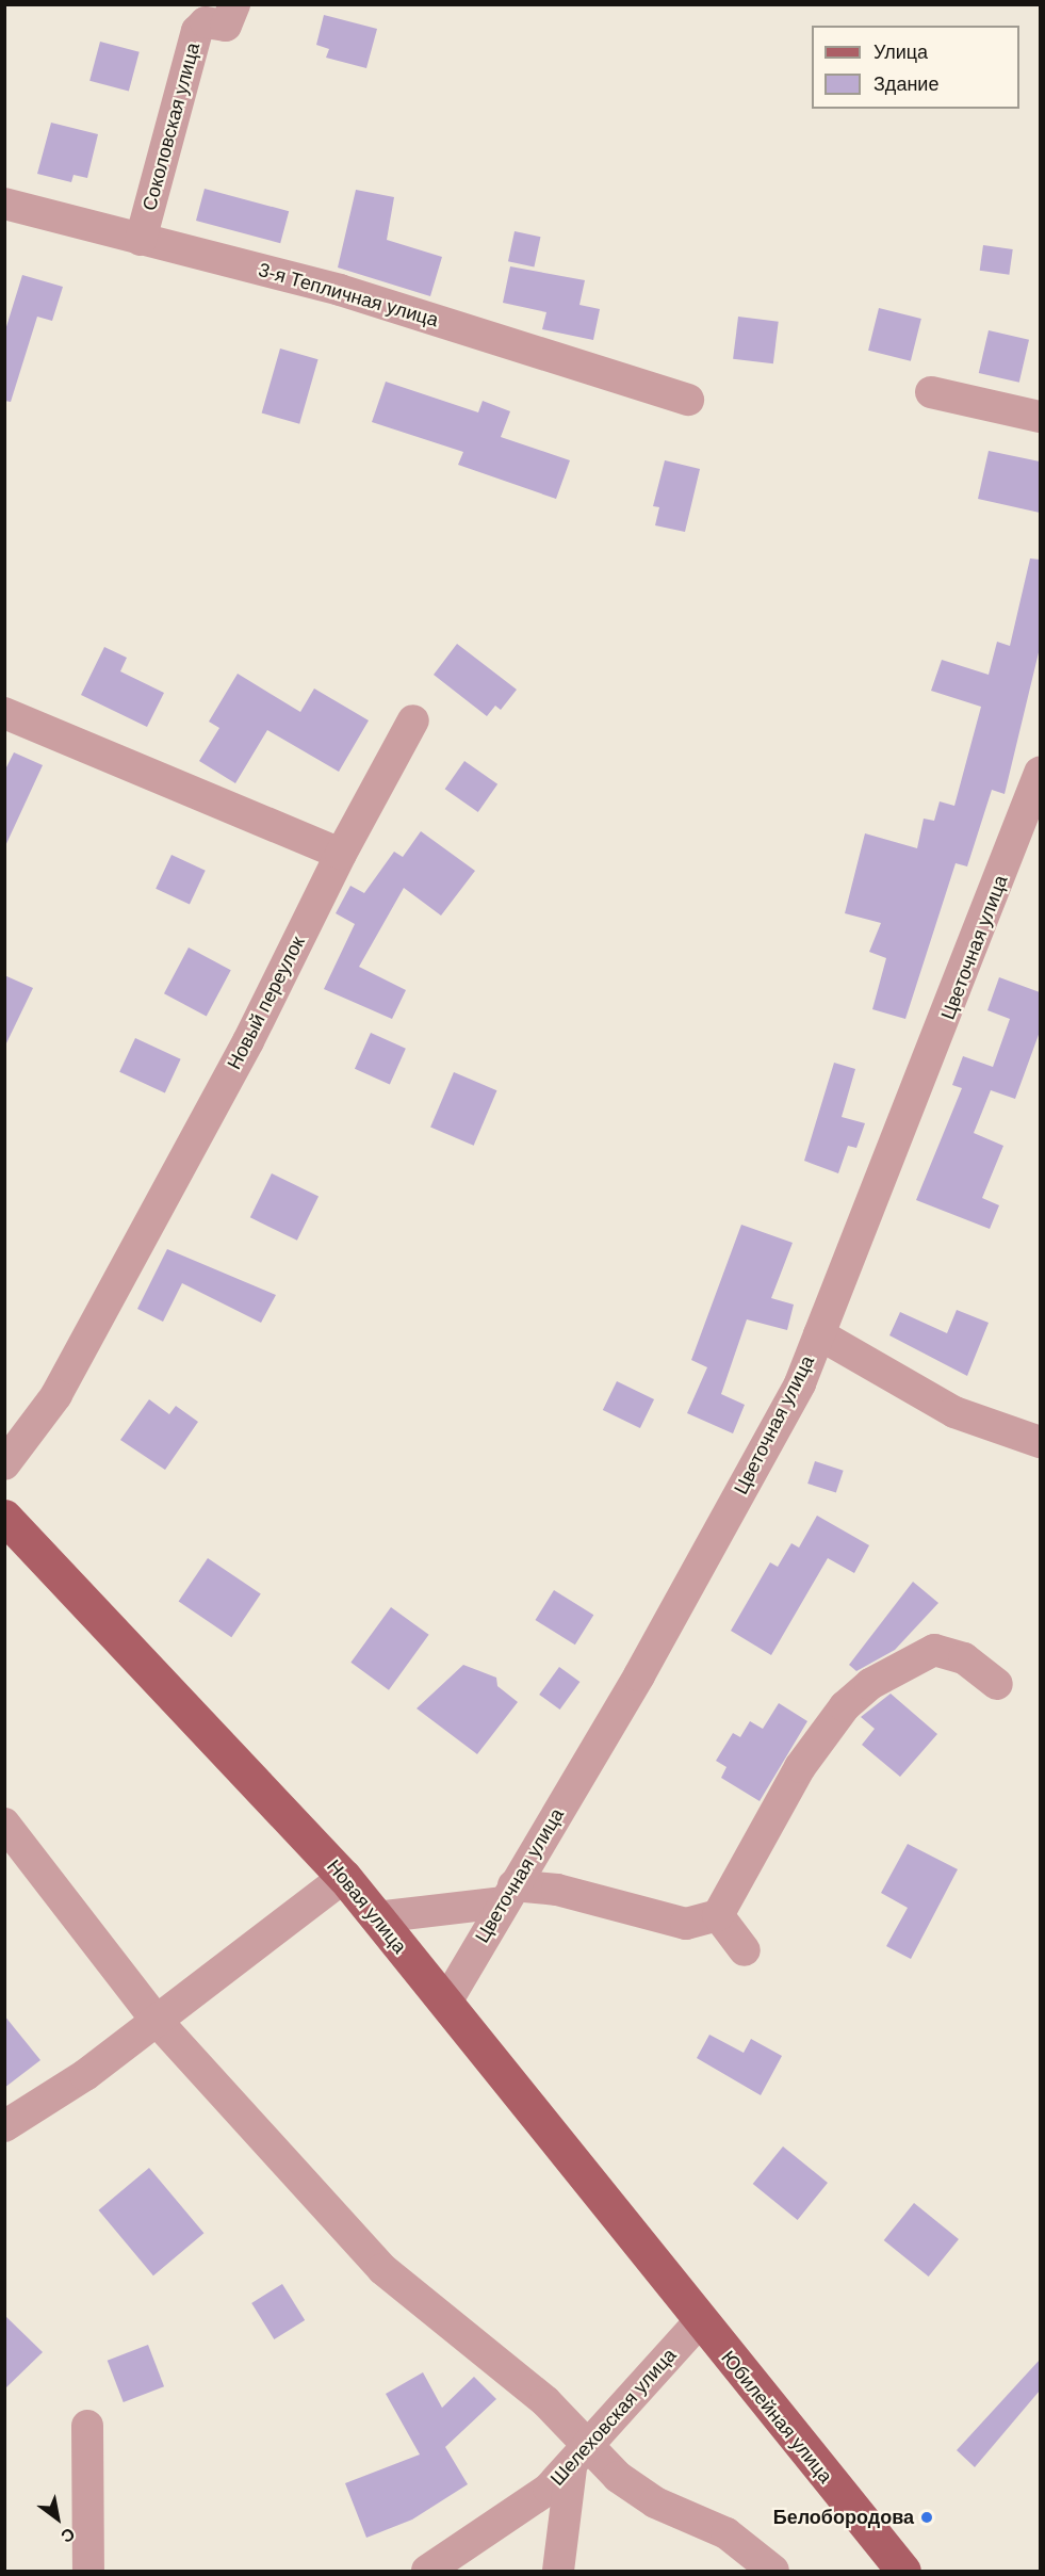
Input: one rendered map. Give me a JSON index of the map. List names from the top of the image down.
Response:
{
  "streets": {
    "main road": ["Новая улица", "Юбилейная улица"],
    "street": [
      "Соколовская улица",
      "3-я Тепличная улица",
      "Цветочная улица",
      "Новый переулок",
      "Шелеховская улица"
    ]
  },
  "crossings": [
    ["Соколовская улица", "3-я Тепличная улица"],
    ["Цветочная улица", "Новая улица"],
    ["Новая улица", "Шелеховская улица"],
    ["Новая улица", "Юбилейная улица"],
    ["Шелеховская улица", "Юбилейная улица"]
  ],
  "places": ["Белобородова"],
  "legend": ["Улица", "Здание"],
  "north": "bottom right"
}
